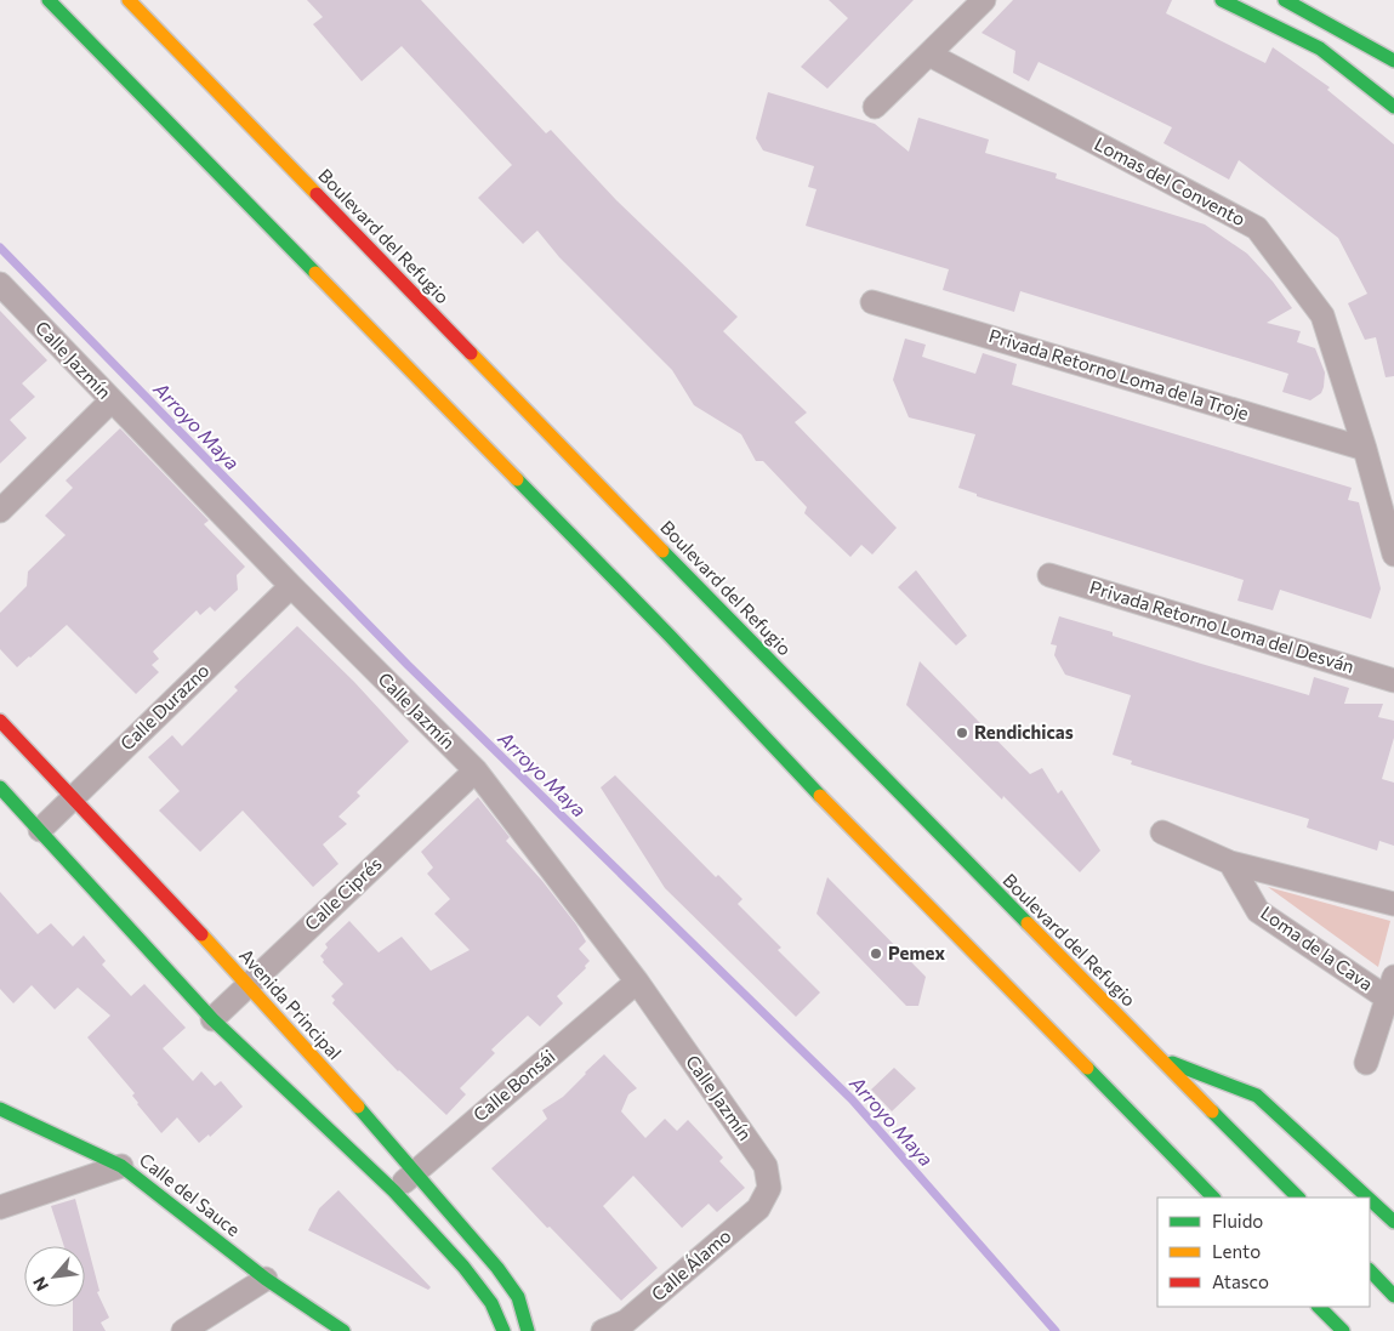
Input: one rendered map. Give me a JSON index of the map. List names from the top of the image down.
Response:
{
  "streets": {
    "main road": ["Boulevard del Refugio", "Avenida Principal", "Calle del Sauce"],
    "street": [
      "Lomas del Convento",
      "Calle Jazmín",
      "Privada Retorno Loma de la Troje",
      "Privada Retorno Loma del Desván",
      "Calle Durazno",
      "Calle Ciprés",
      "Loma de la Cava",
      "Calle Bonsái",
      "Calle Álamo"
    ]
  },
  "crossings": [
    ["Lomas del Convento", "Privada Retorno Loma de la Troje"],
    ["Calle Jazmín", "Calle Durazno"],
    ["Calle Jazmín", "Calle Ciprés"],
    ["Calle Jazmín", "Calle Bonsái"],
    ["Calle Jazmín", "Calle Álamo"],
    ["Calle Durazno", "Avenida Principal"],
    ["Calle Ciprés", "Avenida Principal"],
    ["Avenida Principal", "Calle Bonsái"]
  ],
  "water": ["Arroyo Maya"],
  "places": ["Rendichicas", "Pemex"],
  "legend": ["Fluido", "Lento", "Atasco"],
  "north": "bottom left"
}
